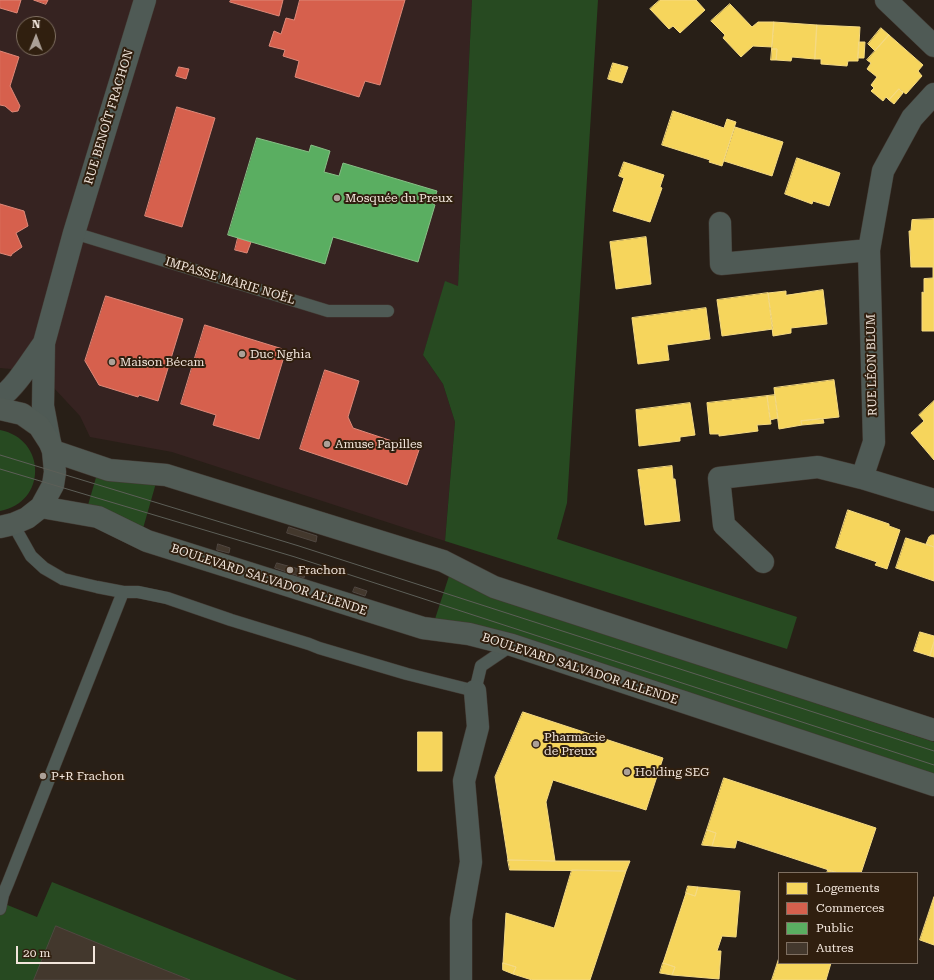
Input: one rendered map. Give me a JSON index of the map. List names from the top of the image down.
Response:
{
  "streets": {
    "street": ["RUE BENOÎT FRACHON", "RUE LÉON BLUM", "BOULEVARD SALVADOR ALLENDE"],
    "lane": ["IMPASSE MARIE NOËL"]
  },
  "crossings": [
    ["RUE BENOÎT FRACHON", "IMPASSE MARIE NOËL"]
  ],
  "places": [
    "Mosquée du Preux",
    "Duc Nghia",
    "Maison Bécam",
    "Amuse Papilles",
    "Frachon",
    "Pharmacie de Preux",
    "Holding SEG",
    "P+R Frachon"
  ],
  "legend": [
    "Logements",
    "Commerces",
    "Public",
    "Autres"
  ],
  "scale_bar": "20 m",
  "north": "top"
}
